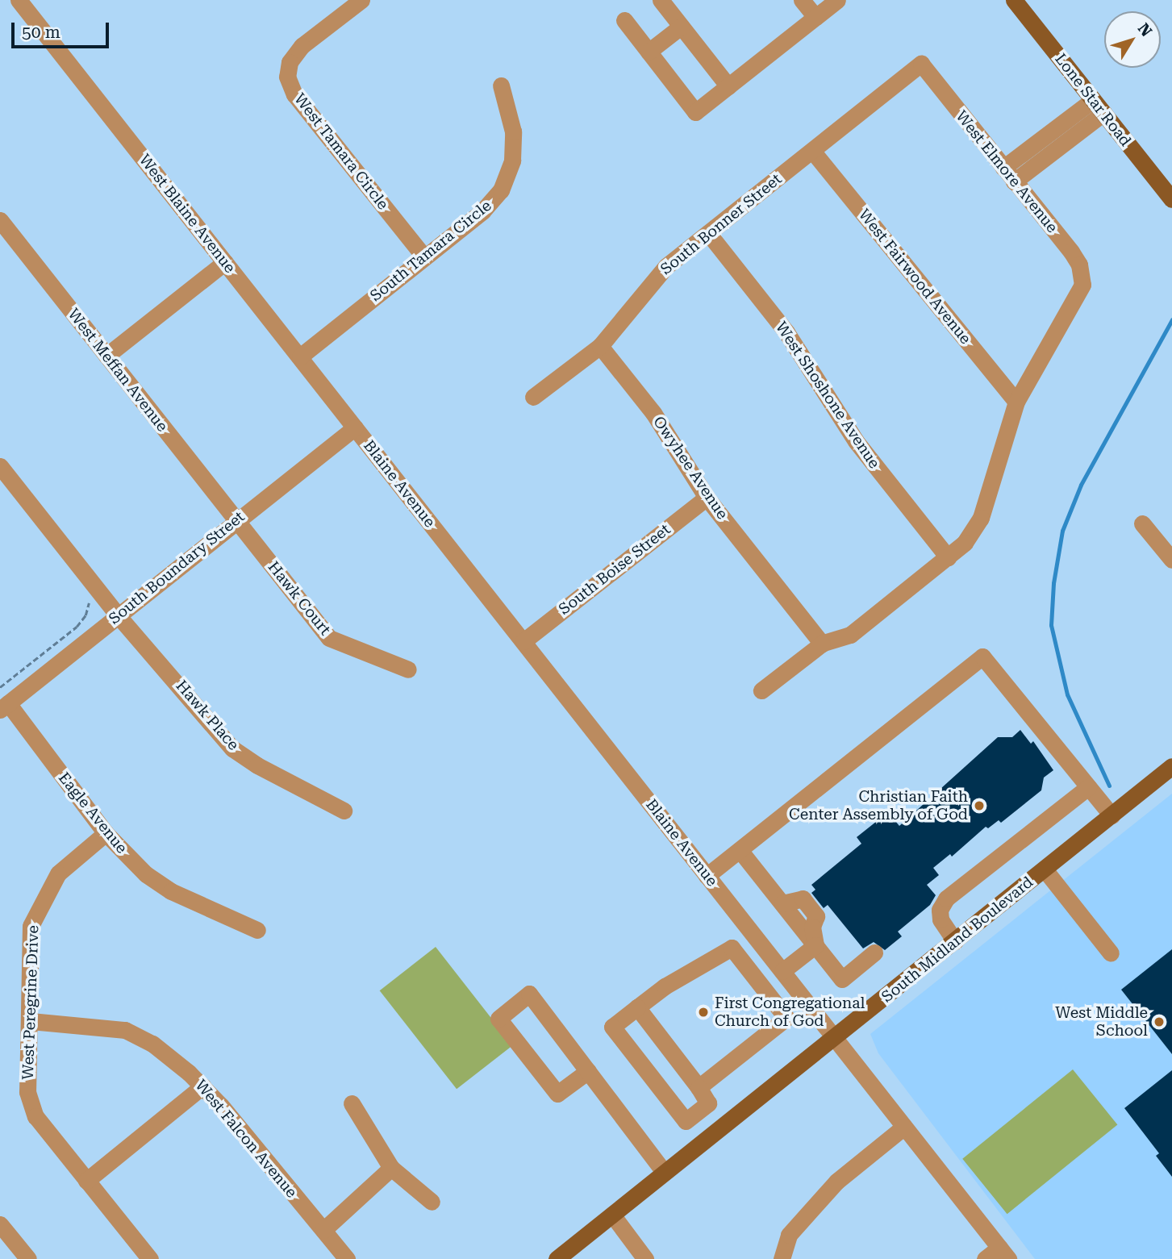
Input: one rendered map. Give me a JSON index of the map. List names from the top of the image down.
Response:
{
  "streets": {
    "main road": ["Lone Star Road", "South Midland Boulevard"],
    "street": [
      "West Tamara Circle",
      "West Elmore Avenue",
      "West Blaine Avenue",
      "South Bonner Street",
      "South Tamara Circle",
      "West Fairwood Avenue",
      "West Meffan Avenue",
      "West Shoshone Avenue",
      "Owyhee Avenue",
      "Blaine Avenue",
      "South Boundary Street",
      "South Boise Street",
      "Hawk Court",
      "Hawk Place",
      "Eagle Avenue",
      "West Peregrine Drive",
      "West Falcon Avenue"
    ]
  },
  "crossings": [
    ["West Tamara Circle", "South Tamara Circle"],
    ["West Elmore Avenue", "South Bonner Street"],
    ["West Elmore Avenue", "West Fairwood Avenue"],
    ["West Blaine Avenue", "South Tamara Circle"],
    ["West Blaine Avenue", "Blaine Avenue"],
    ["West Blaine Avenue", "South Boundary Street"],
    ["South Bonner Street", "West Fairwood Avenue"],
    ["South Bonner Street", "West Shoshone Avenue"],
    ["South Bonner Street", "Owyhee Avenue"],
    ["West Meffan Avenue", "South Boundary Street"],
    ["West Meffan Avenue", "Hawk Court"],
    ["Owyhee Avenue", "South Boise Street"],
    ["Blaine Avenue", "South Boundary Street"],
    ["Blaine Avenue", "South Boise Street"],
    ["Blaine Avenue", "South Midland Boulevard"],
    ["South Boundary Street", "Hawk Court"],
    ["South Boundary Street", "Hawk Place"],
    ["South Boundary Street", "Eagle Avenue"],
    ["Eagle Avenue", "West Peregrine Drive"],
    ["West Peregrine Drive", "West Falcon Avenue"]
  ],
  "places": ["Christian Faith Center Assembly of God", "First Congregational Church of God", "West Middle School"],
  "scale_bar": "50 m",
  "north": "top right"
}
